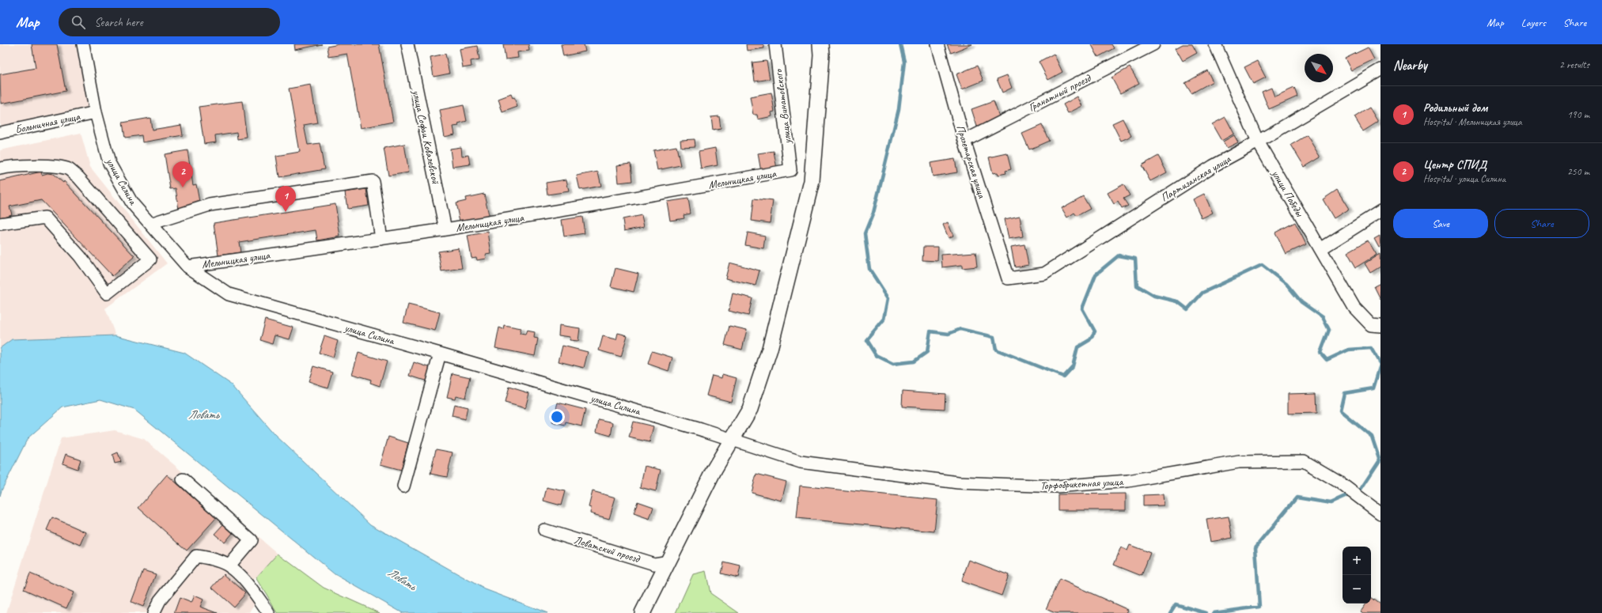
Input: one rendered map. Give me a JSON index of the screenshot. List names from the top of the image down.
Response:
{
  "streets": {
    "street": [
      "Гранатный проезд",
      "улица Винатовского",
      "Больничная улица",
      "улица Софьи Ковалевской",
      "Пролетарская улица",
      "Партизанская улица",
      "Мельницкая улица",
      "улица Силина",
      "улица Победы",
      "Торфобрикетная улица",
      "Ловатский проезд"
    ]
  },
  "crossings": [
    ["Гранатный проезд", "Пролетарская улица"],
    ["улица Винатовского", "Мельницкая улица"],
    ["Больничная улица", "улица Силина"],
    ["улица Софьи Ковалевской", "Мельницкая улица"],
    ["Пролетарская улица", "Партизанская улица"],
    ["Партизанская улица", "улица Победы"],
    ["Мельницкая улица", "улица Силина"],
    ["улица Силина", "Торфобрикетная улица"]
  ],
  "water": ["Ловать"],
  "north": "bottom right",
  "page": {
    "header": "Map",
    "search": "Search here",
    "nav": ["Map", "Layers", "Share"],
    "heading": ["Nearby", "2 results"],
    "list": [
      {
        "mark": "1",
        "name": "Родильный дом",
        "note": "Hospital · Мельницкая улица",
        "value": "190 m"
      },
      {
        "mark": "2",
        "name": "Центр СПИД",
        "note": "Hospital · улица Силина",
        "value": "250 m"
      }
    ],
    "pins": ["2", "1"],
    "buttons": ["Save", "Share"],
    "map_buttons": ["+", "−"]
  }
}
